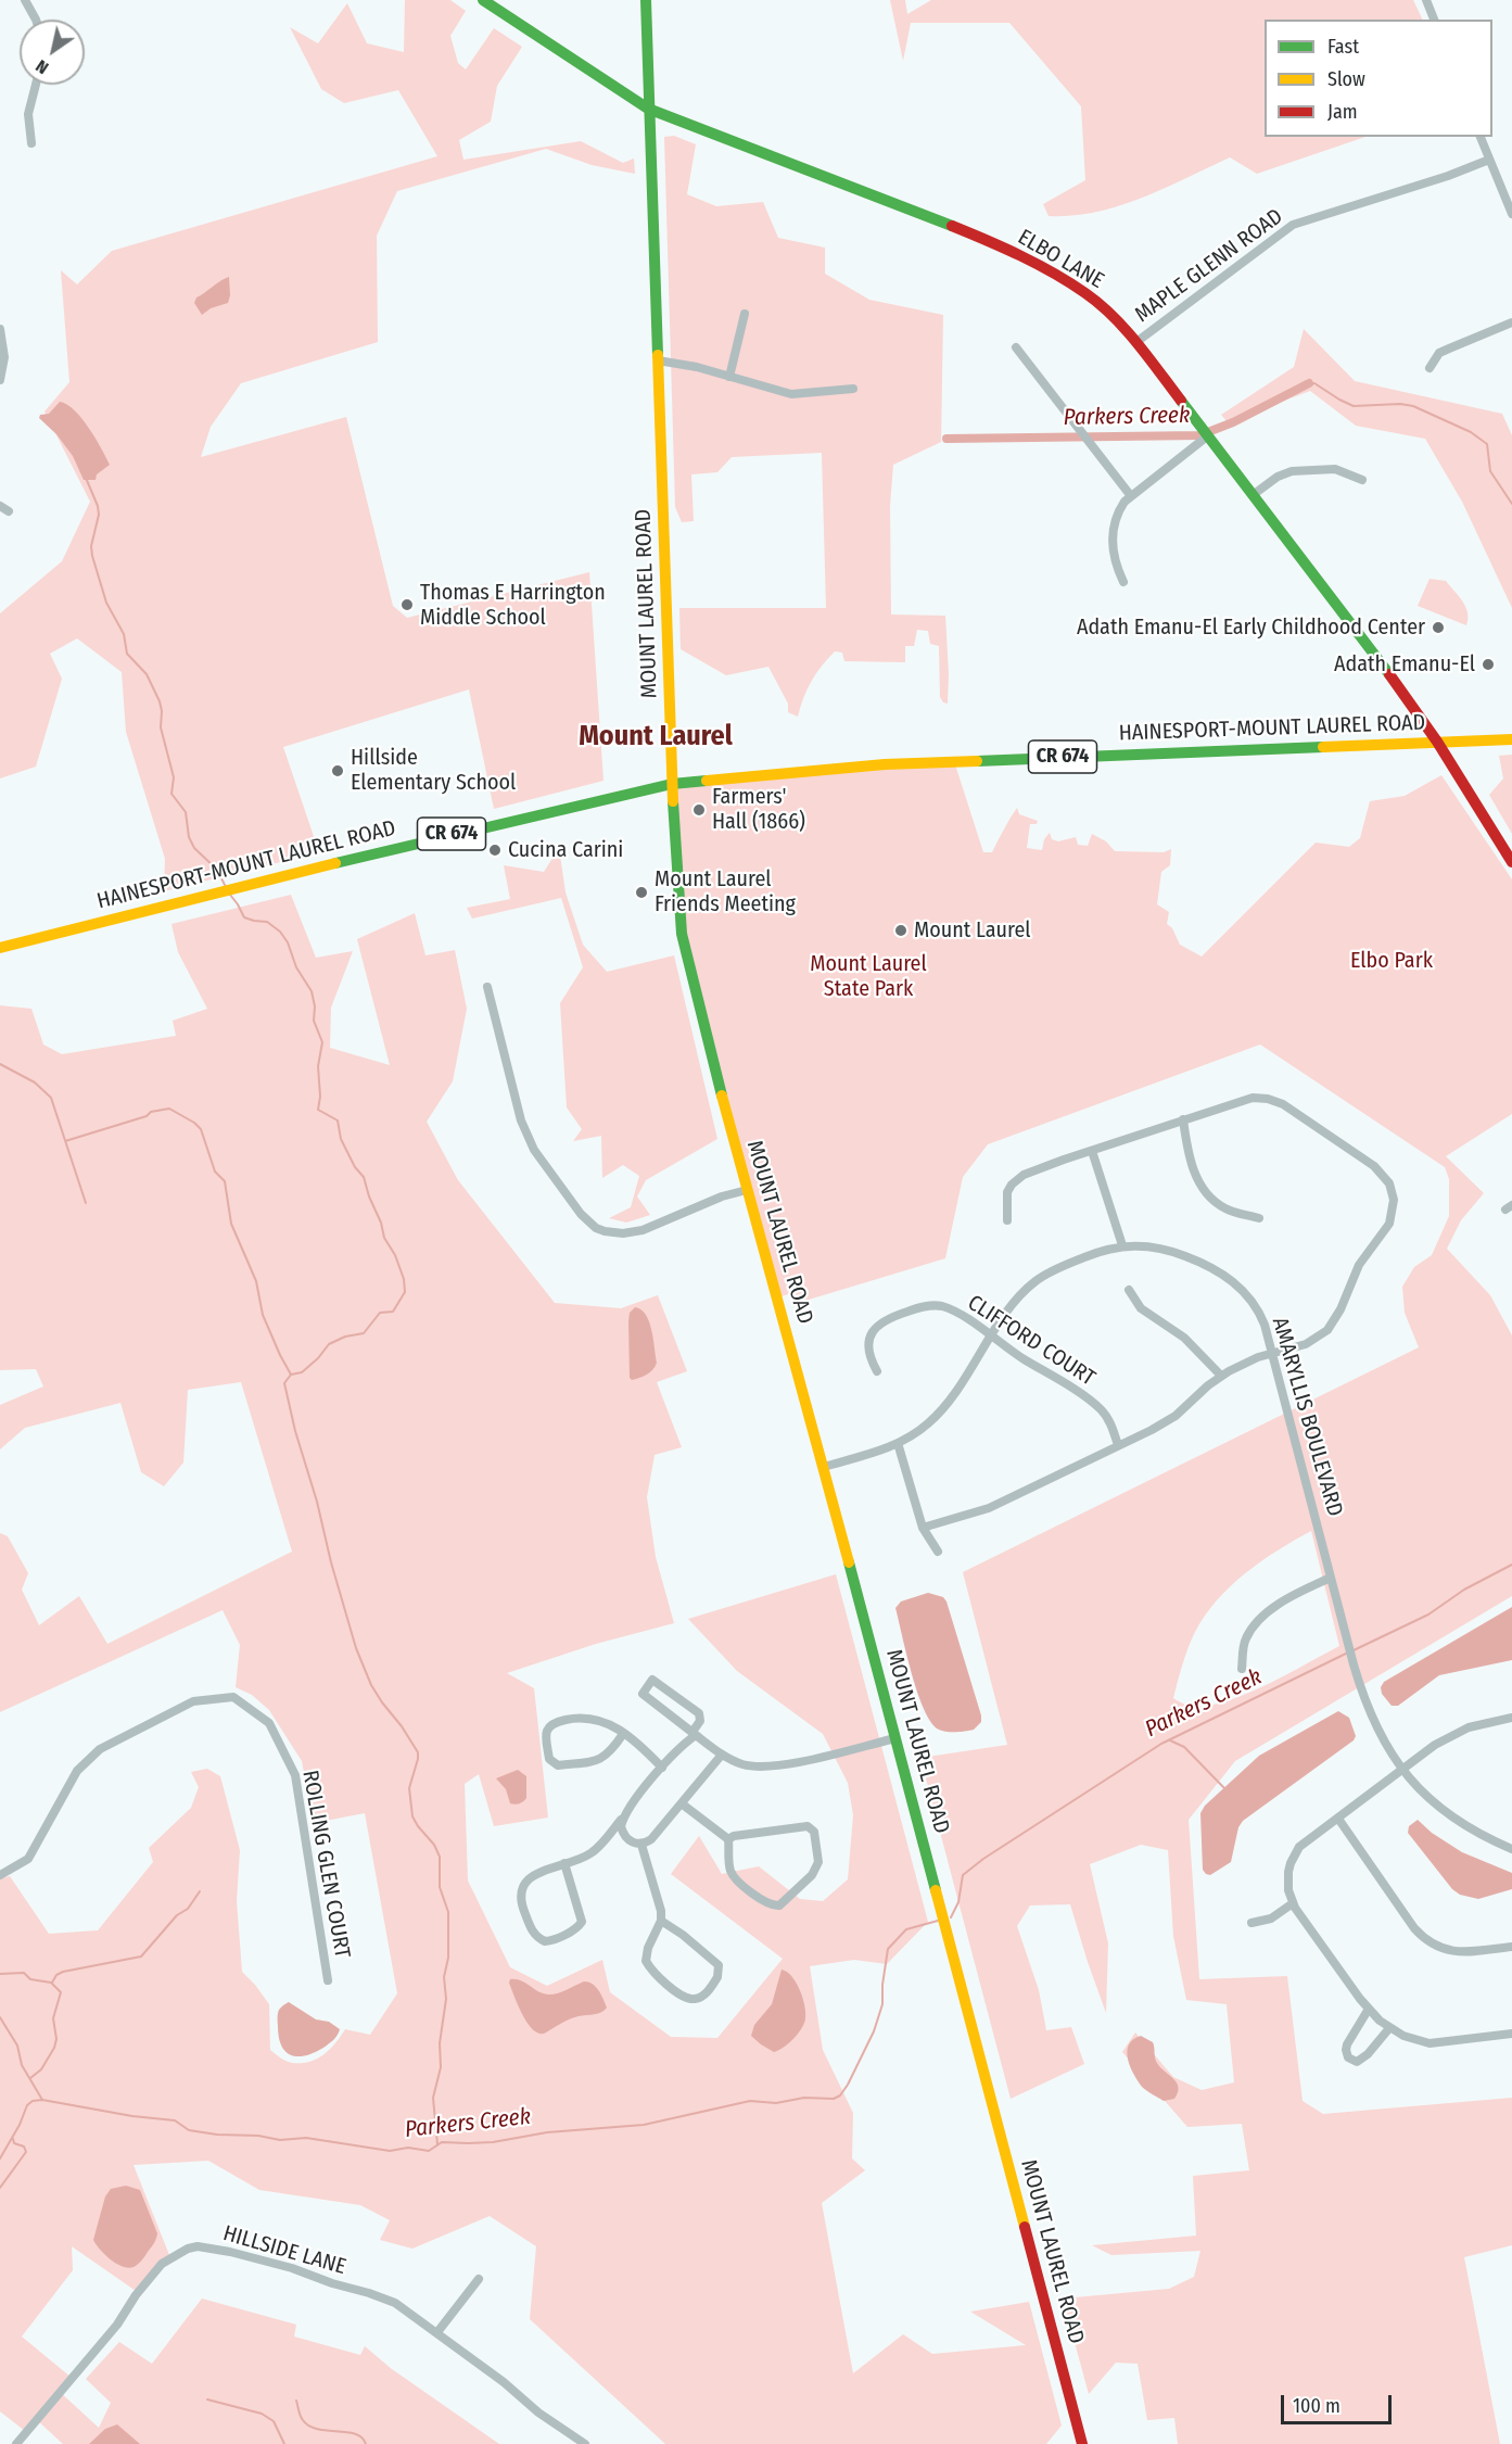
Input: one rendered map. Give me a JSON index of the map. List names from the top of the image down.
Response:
{
  "streets": {
    "main road": [
      "ELBO LANE",
      "MOUNT LAUREL ROAD",
      "HAINESPORT-MOUNT LAUREL ROAD",
      "CR 674"
    ],
    "street": [
      "MAPLE GLENN ROAD",
      "CLIFFORD COURT",
      "AMARYLLIS BOULEVARD",
      "ROLLING GLEN COURT",
      "HILLSIDE LANE"
    ]
  },
  "crossings": [
    ["ELBO LANE", "MAPLE GLENN ROAD"],
    ["ELBO LANE", "MOUNT LAUREL ROAD"],
    ["ELBO LANE", "HAINESPORT-MOUNT LAUREL ROAD"],
    ["MOUNT LAUREL ROAD", "HAINESPORT-MOUNT LAUREL ROAD"],
    ["MOUNT LAUREL ROAD", "AMARYLLIS BOULEVARD"],
    ["CLIFFORD COURT", "AMARYLLIS BOULEVARD"]
  ],
  "districts": ["Mount Laurel"],
  "water": ["Parkers Creek"],
  "parks": ["Elbo Park", "Mount Laurel State Park"],
  "places": [
    "Thomas E Harrington Middle School",
    "Adath Emanu-El Early Childhood Center",
    "Adath Emanu-El",
    "Hillside Elementary School",
    "Farmers' Hall (1866)",
    "Cucina Carini",
    "Mount Laurel Friends Meeting",
    "Mount Laurel"
  ],
  "legend": ["Fast", "Slow", "Jam"],
  "scale_bar": "100 m",
  "north": "bottom left"
}
